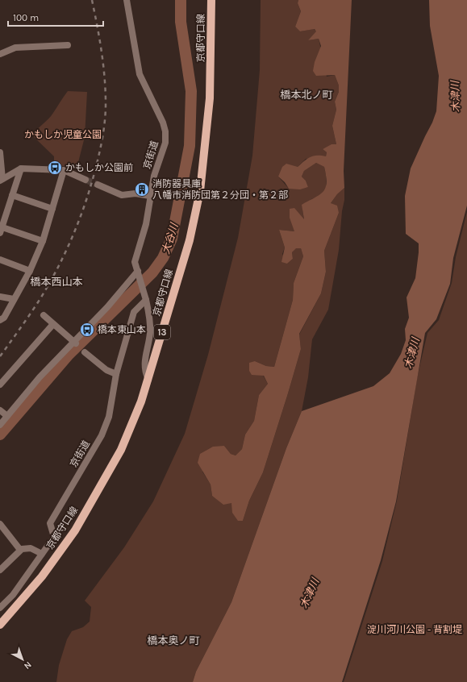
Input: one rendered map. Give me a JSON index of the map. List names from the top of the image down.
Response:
{
  "streets": {
    "main road": ["京都守口線", "13"],
    "street": ["京街道"]
  },
  "crossings": [
    ["京都守口線", "京街道"]
  ],
  "districts": ["橋本北ノ町", "橋本西山本", "橋本奥ノ町"],
  "water": ["木津川", "大谷川"],
  "parks": ["かもしか児童公園", "淀川河川公園 - 背割堤"],
  "places": {
    "bus stop": ["かもしか公園前", "橋本東山本"],
    "building": ["消防器具庫 八幡市消防団第２分団・第２部"]
  },
  "scale_bar": "100 m",
  "north": "bottom right"
}
